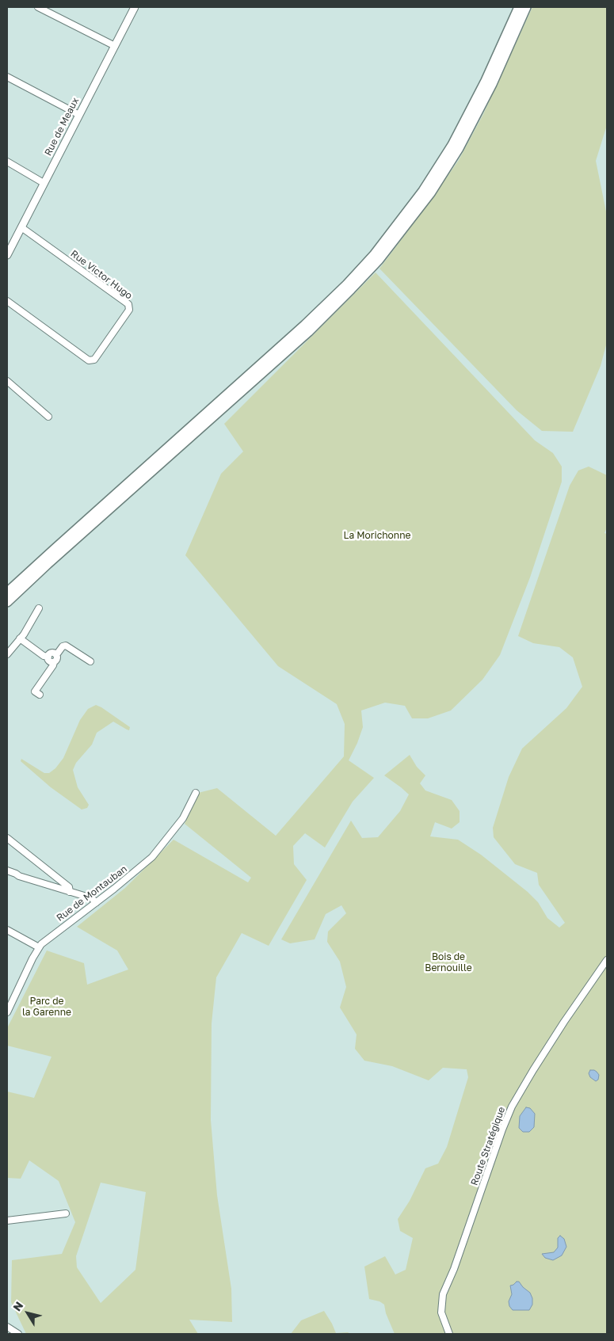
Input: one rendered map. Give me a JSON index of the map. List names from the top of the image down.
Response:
{
  "streets": {
    "main road": ["Rue de Meaux"],
    "street": ["Rue Victor Hugo", "Rue de Montauban", "Route Stratégique"]
  },
  "crossings": [
    ["Rue de Meaux", "Rue Victor Hugo"]
  ],
  "parks": ["La Morichonne", "Bois de Bernouille", "Parc de la Garenne"],
  "north": "top left"
}
